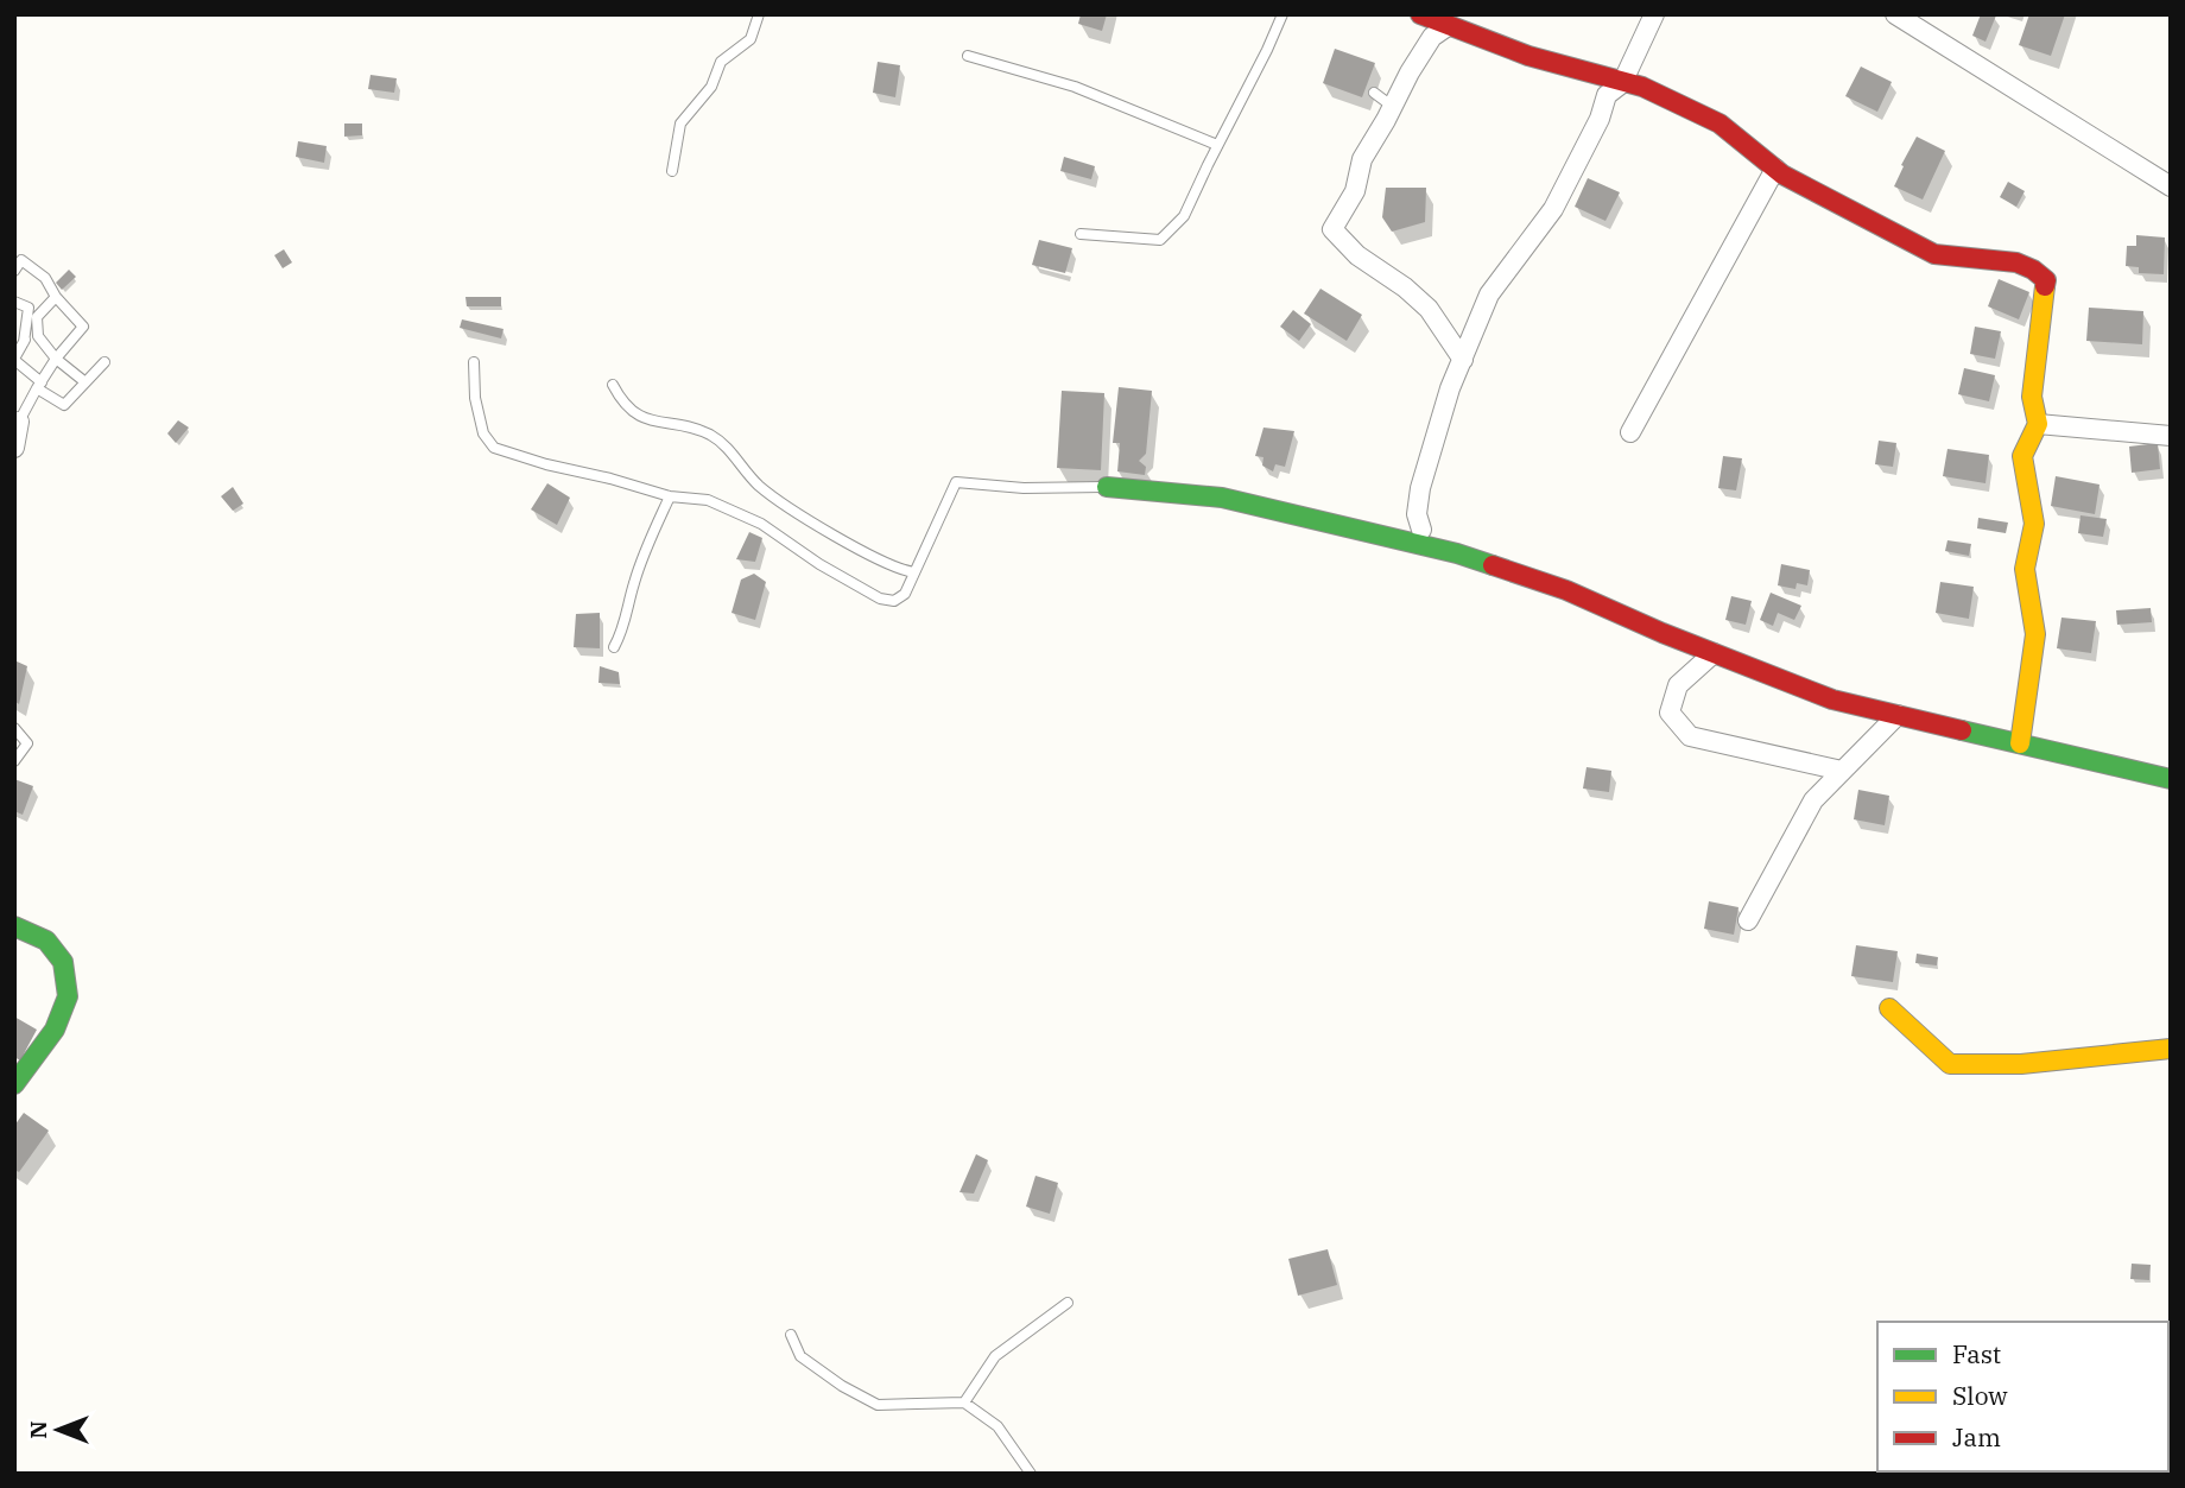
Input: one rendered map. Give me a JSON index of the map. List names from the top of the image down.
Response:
{
  "legend": ["Fast", "Slow", "Jam"],
  "north": "left"
}
